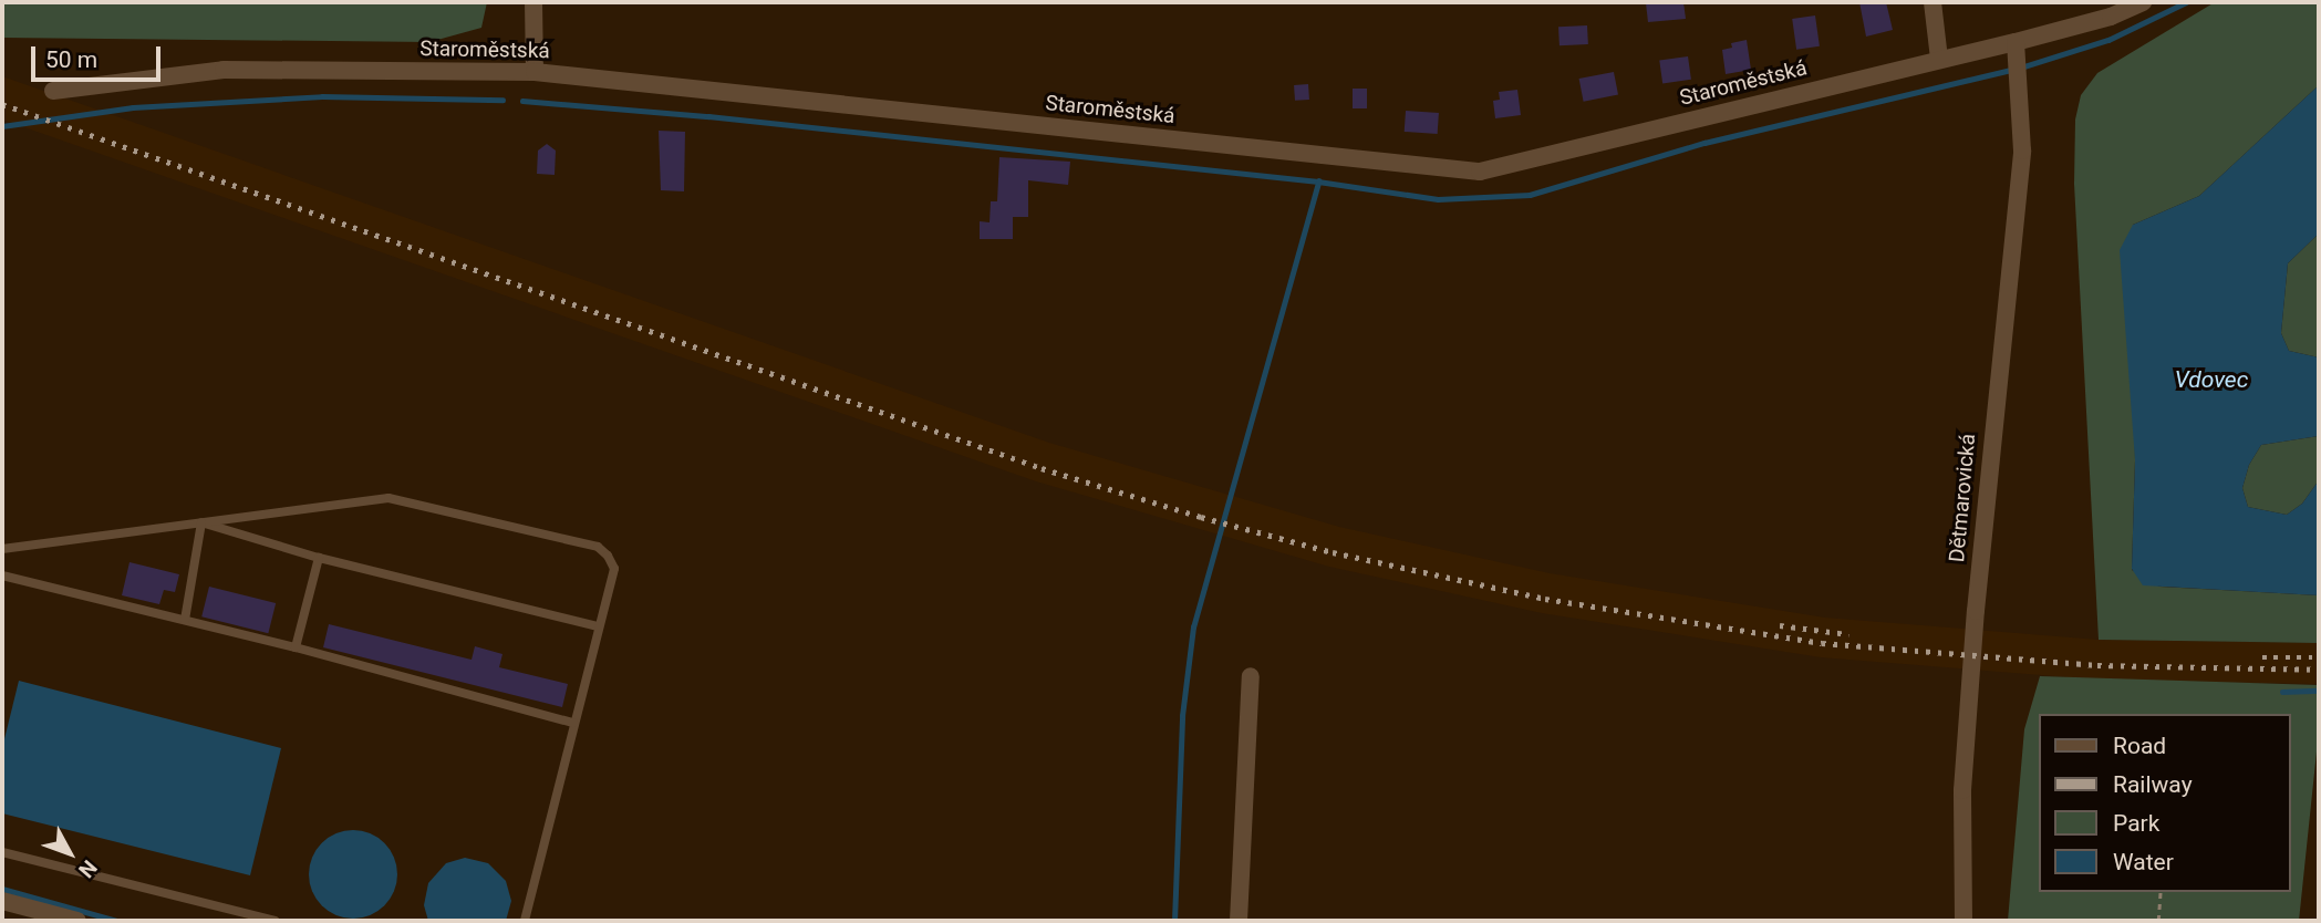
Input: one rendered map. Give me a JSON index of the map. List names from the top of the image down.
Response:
{
  "streets": {
    "street": ["Staroměstská", "Dětmarovická"]
  },
  "crossings": [
    ["Staroměstská", "Dětmarovická"]
  ],
  "water": ["Vdovec"],
  "legend": [
    "Road",
    "Railway",
    "Park",
    "Water"
  ],
  "scale_bar": "50 m",
  "north": "bottom right"
}
